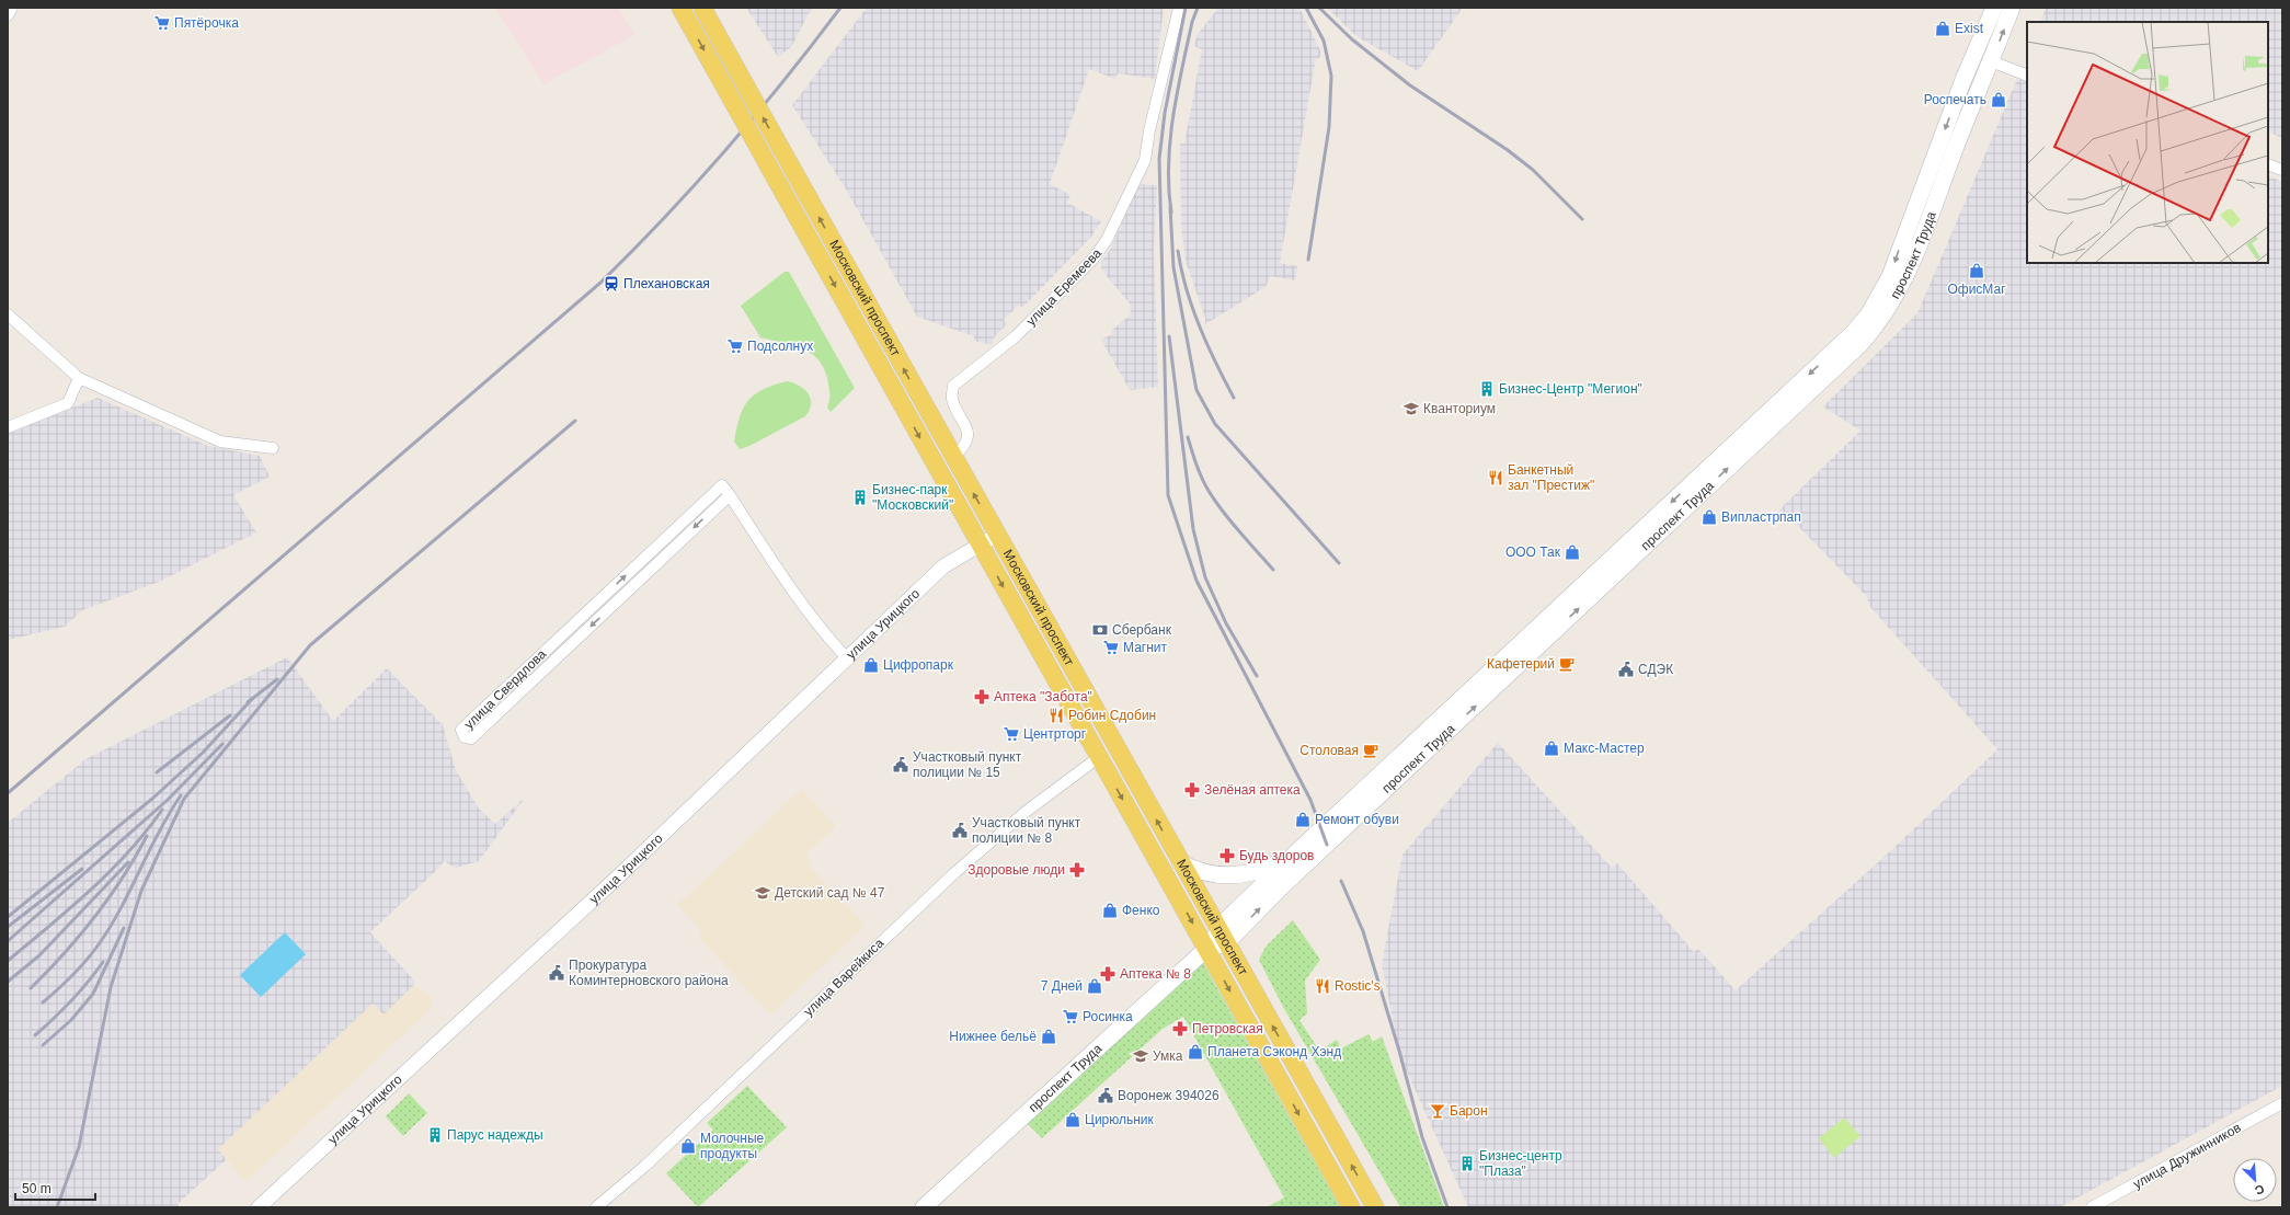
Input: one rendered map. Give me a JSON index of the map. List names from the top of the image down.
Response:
{
  "streets": {
    "main road": ["проспект Труда", "Московский проспект"],
    "street": [
      "улица Еремеева",
      "улица Урицкого",
      "улица Свердлова",
      "улица Варейкиса",
      "улица Дружинников"
    ]
  },
  "crossings": [
    ["проспект Труда", "Московский проспект"],
    ["улица Еремеева", "Московский проспект"],
    ["Московский проспект", "улица Урицкого"],
    ["Московский проспект", "улица Варейкиса"]
  ],
  "places": {
    "supermarket": [
      "Пятёрочка",
      "Подсолнух",
      "Магнит",
      "Центрторг",
      "Росинка"
    ],
    "shop": [
      "Exist",
      "Роспечать",
      "ОфисМаг",
      "Випластрпап",
      "ООО Так",
      "Цифропарк",
      "Макс-Мастер",
      "Ремонт обуви",
      "Фенко",
      "7 Дней",
      "Нижнее бельё",
      "Планета Сэконд Хэнд",
      "Цирюльник",
      "Молочные продукты"
    ],
    "station": ["Плехановская"],
    "building": [
      "Бизнес-Центр \"Мегион\"",
      "Бизнес-парк \"Московский\"",
      "Парус надежды",
      "Бизнес-центр \"Плаза\""
    ],
    "school or university": ["Кванториум", "Детский сад № 47", "Умка"],
    "restaurant": ["Банкетный зал \"Престиж\"", "Робин Сдобин", "Rostic's"],
    "bank": ["Сбербанк"],
    "cafe": ["Кафетерий", "Столовая"],
    "public building": [
      "СДЭК",
      "Участковый пункт полиции № 15",
      "Участковый пункт полиции № 8",
      "Прокуратура Коминтерновского района",
      "Воронеж 394026"
    ],
    "pharmacy": [
      "Аптека \"Забота\"",
      "Зелёная аптека",
      "Будь здоров",
      "Здоровые люди",
      "Аптека № 8",
      "Петровская"
    ],
    "bar": ["Барон"]
  },
  "scale_bar": "50 m",
  "north": "bottom right"
}
